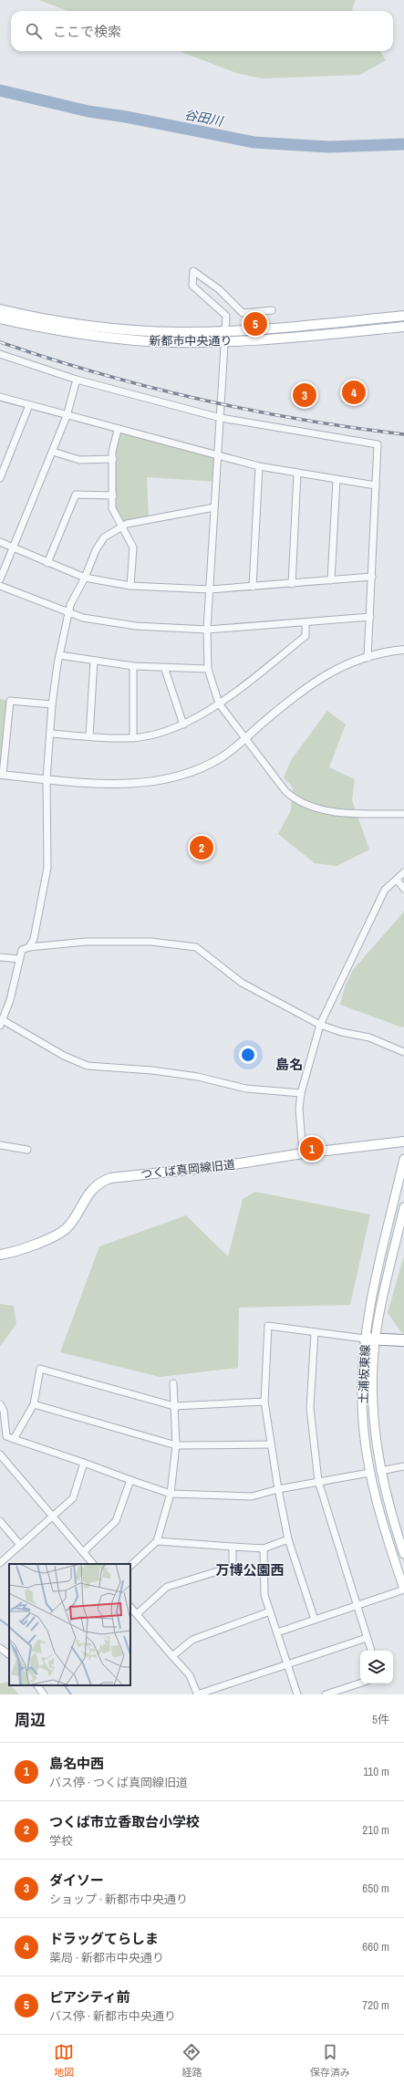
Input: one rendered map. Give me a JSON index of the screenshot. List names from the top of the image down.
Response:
{
  "streets": {
    "main road": ["新都市中央通り", "つくば真岡線旧道", "土浦坂東線"]
  },
  "districts": ["島名", "万博公園西"],
  "water": ["谷田川"],
  "page": {
    "search": "ここで検索",
    "pins": [
      "5",
      "4",
      "3",
      "2",
      "1"
    ],
    "heading": ["周辺", "5件"],
    "list": [
      {
        "mark": "1",
        "name": "島名中西",
        "note": "バス停 · つくば真岡線旧道",
        "value": "110 m"
      },
      {
        "mark": "2",
        "name": "つくば市立香取台小学校",
        "note": "学校",
        "value": "210 m"
      },
      {
        "mark": "3",
        "name": "ダイソー",
        "note": "ショップ · 新都市中央通り",
        "value": "650 m"
      },
      {
        "mark": "4",
        "name": "ドラッグてらしま",
        "note": "薬局 · 新都市中央通り",
        "value": "660 m"
      },
      {
        "mark": "5",
        "name": "ピアシティ前",
        "note": "バス停 · 新都市中央通り",
        "value": "720 m"
      }
    ],
    "nav": ["地図", "経路", "保存済み"]
  }
}
